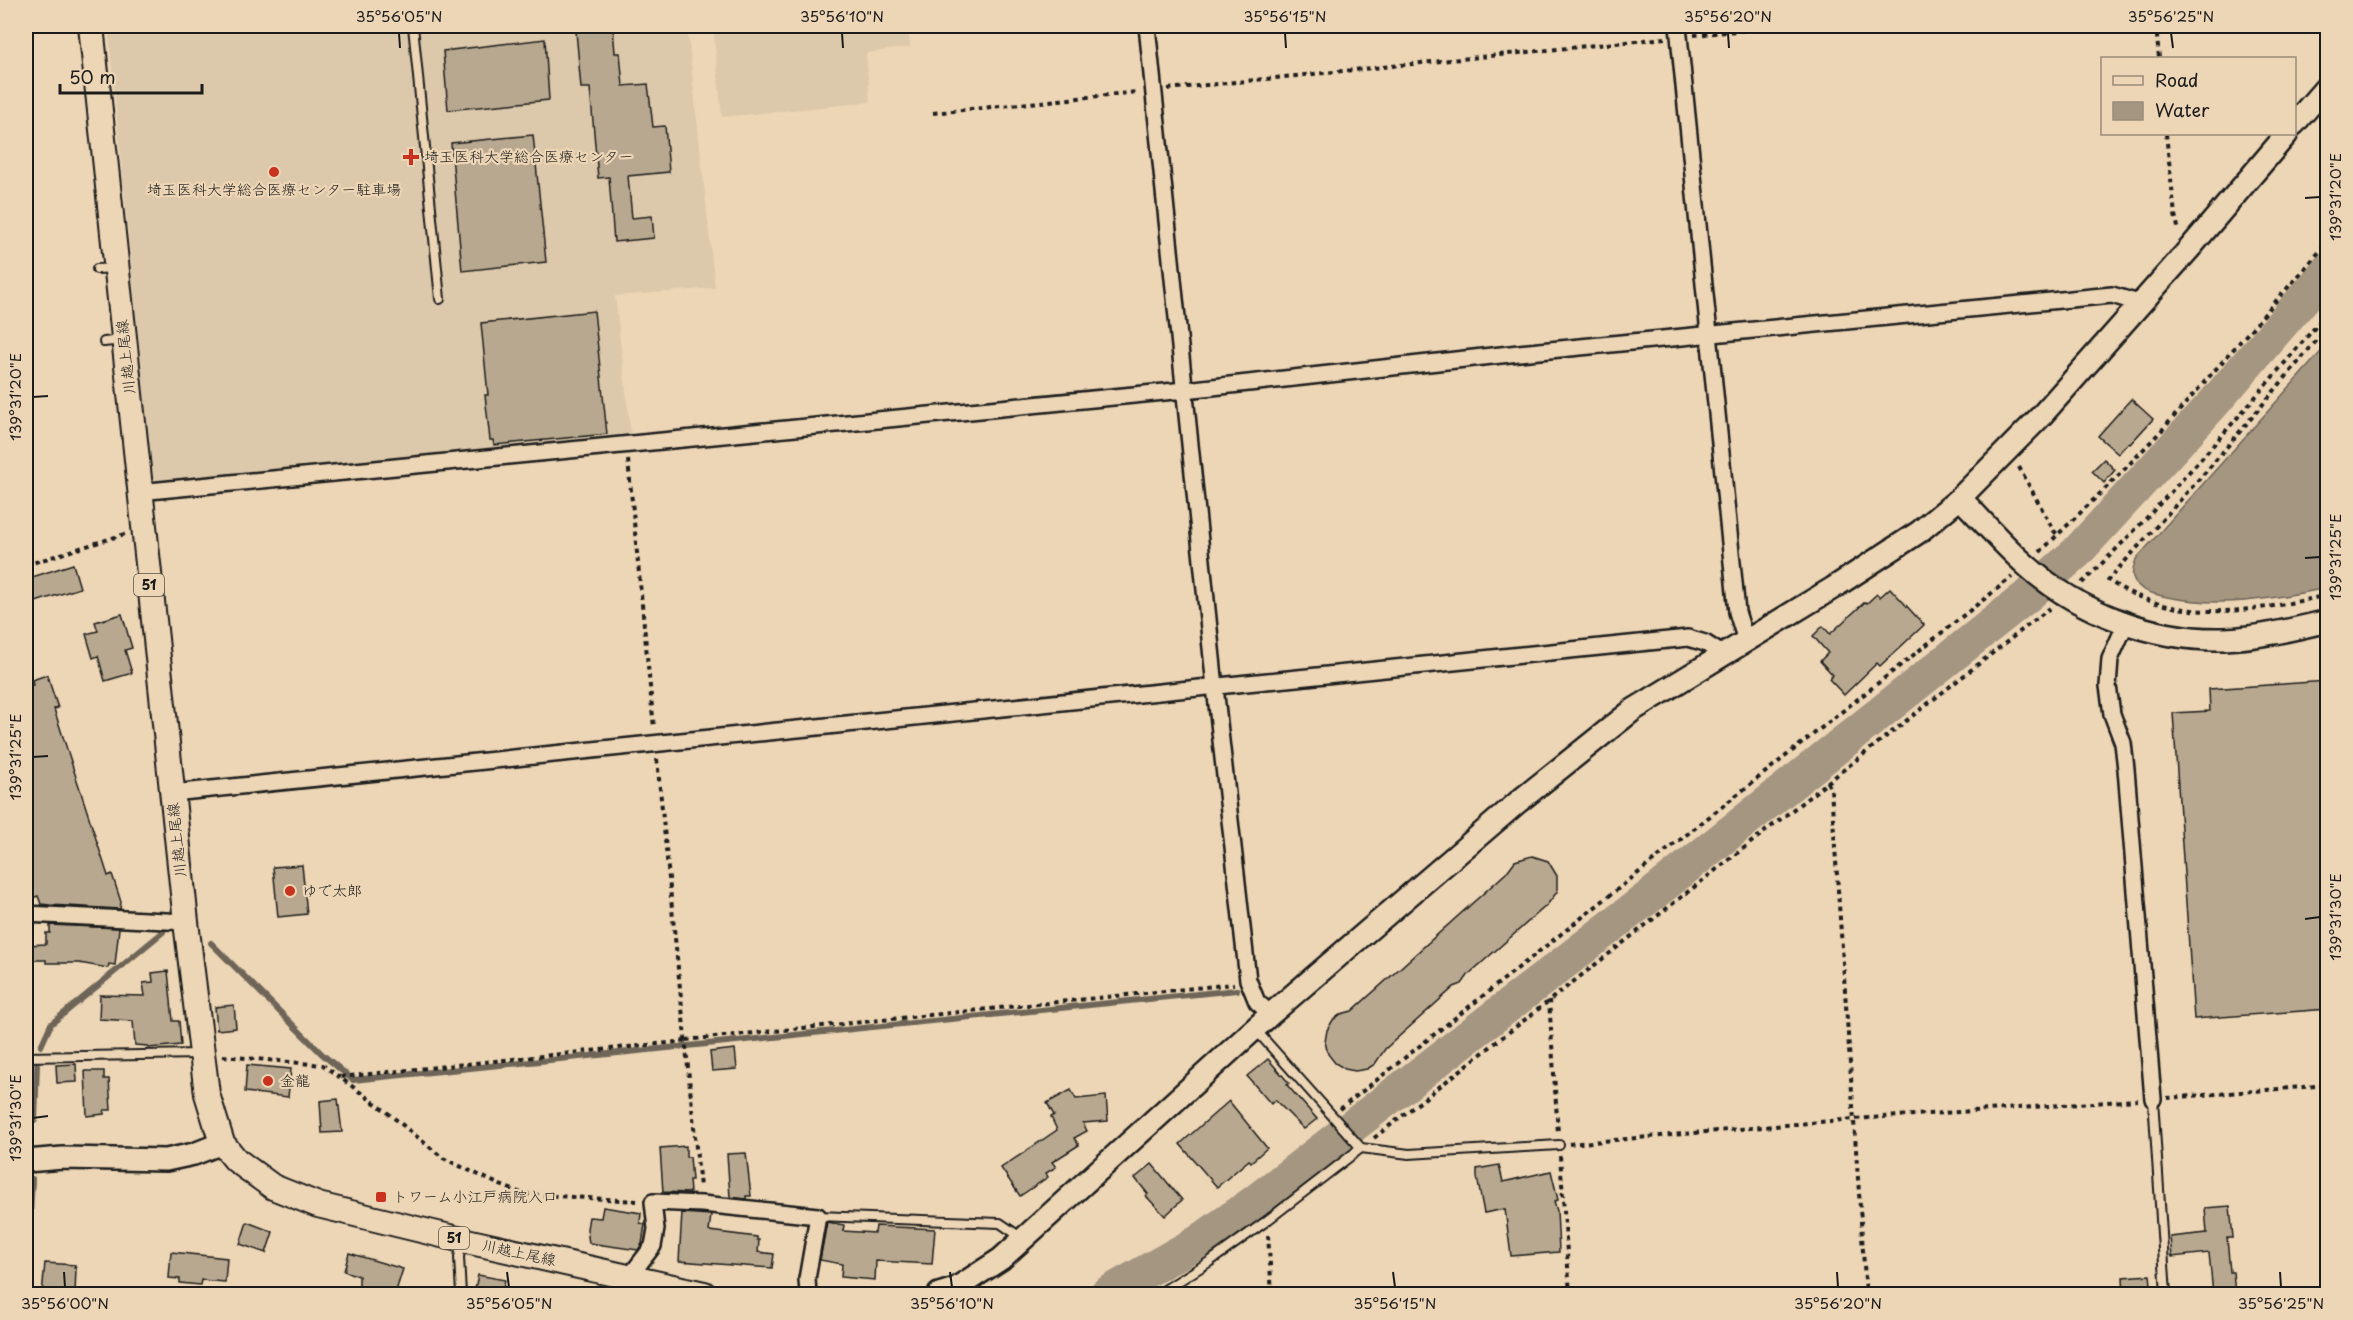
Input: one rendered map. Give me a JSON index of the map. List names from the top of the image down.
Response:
{
  "streets": {
    "main road": ["川越上尾線", "51"]
  },
  "places": {
    "health": ["埼玉医科大学総合医療センター"],
    "other": ["埼玉医科大学総合医療センター駐車場", "ゆで太郎", "金龍"],
    "transit": ["トワーム小江戸病院入口"]
  },
  "legend": ["Road", "Water"],
  "scale_bar": "50 m",
  "coordinates": [
    "35°56'05\"N",
    "35°56'10\"N",
    "35°56'15\"N",
    "35°56'20\"N",
    "35°56'25\"N",
    "139°31'20\"E",
    "139°31'25\"E",
    "139°31'30\"E",
    "35°56'00\"N"
  ]
}
